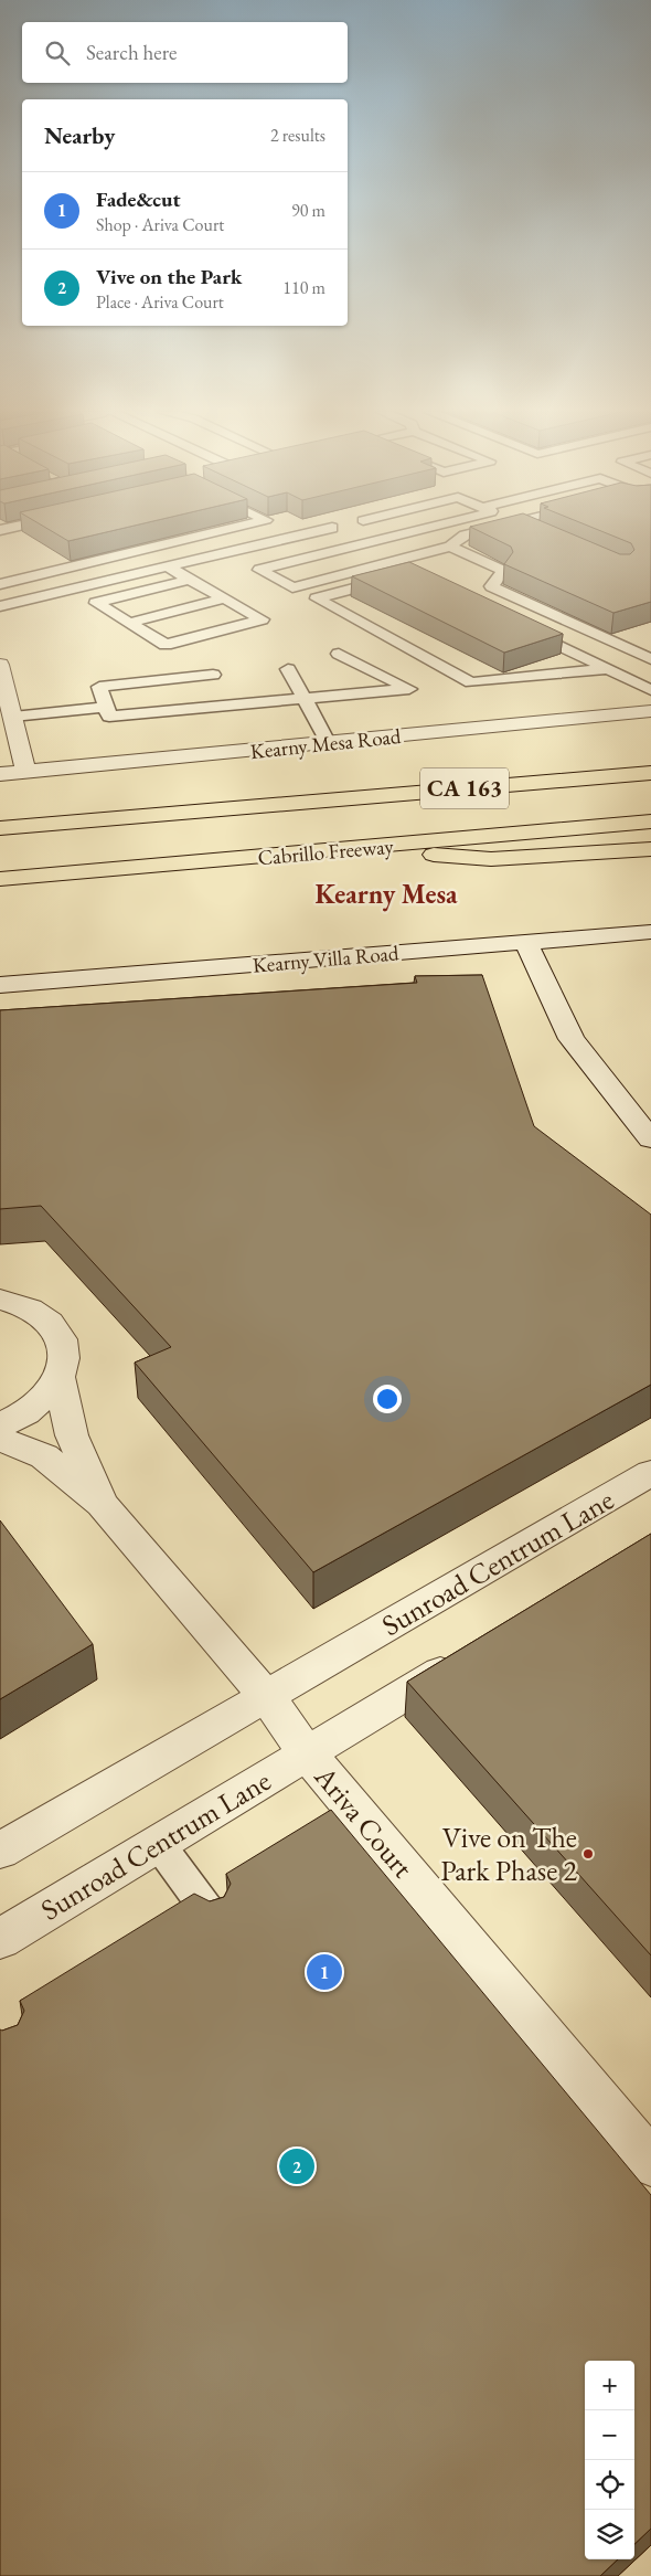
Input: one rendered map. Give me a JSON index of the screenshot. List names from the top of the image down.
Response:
{
  "streets": {
    "highway": ["CA 163", "Cabrillo Freeway"],
    "street": [
      "Kearny Mesa Road",
      "Kearny Villa Road",
      "Sunroad Centrum Lane",
      "Ariva Court"
    ]
  },
  "crossings": [
    ["Sunroad Centrum Lane", "Ariva Court"]
  ],
  "districts": ["Kearny Mesa"],
  "places": ["Vive on The Park Phase 2"],
  "page": {
    "search": "Search here",
    "heading": ["Nearby", "2 results"],
    "list": [
      {
        "mark": "1",
        "name": "Fade&cut",
        "note": "Shop · Ariva Court",
        "value": "90 m"
      },
      {
        "mark": "2",
        "name": "Vive on the Park",
        "note": "Place · Ariva Court",
        "value": "110 m"
      }
    ],
    "pins": ["1", "2"],
    "map_buttons": ["+", "−"]
  }
}
